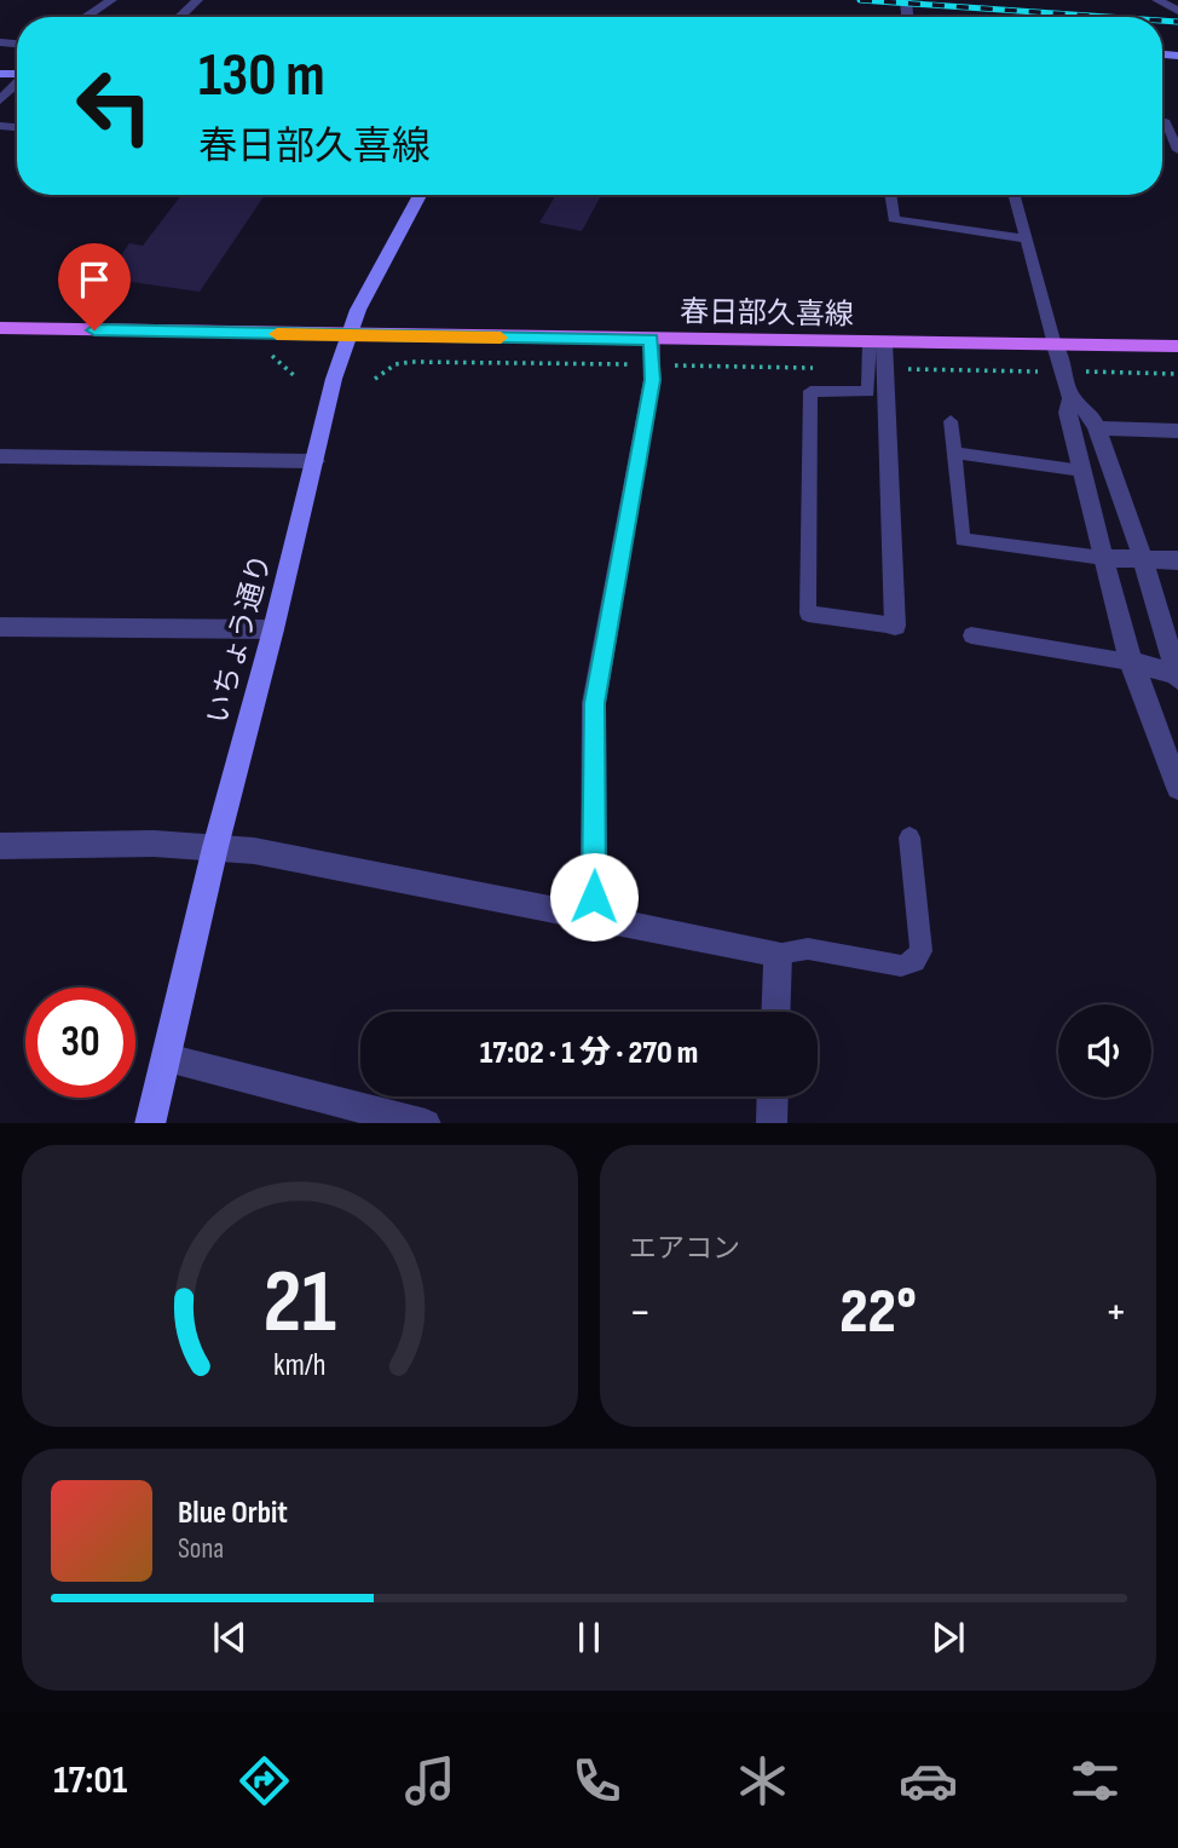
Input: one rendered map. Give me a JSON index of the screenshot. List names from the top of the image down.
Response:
{
  "streets": {
    "main road": ["春日部久喜線"],
    "street": ["いちょう通り"]
  },
  "crossings": [
    ["春日部久喜線", "いちょう通り"]
  ],
  "page": {
    "turn": ["130 m", "春日部久喜線"],
    "limit": "30",
    "trip": "17:02 · 1 分 · 270 m",
    "tile": "エアコン",
    "heat": ["−", "22°", "+"],
    "song": ["Blue Orbit", "Sona"],
    "tabs": "17:01",
    "gauge": ["21", "km/h"]
  }
}
